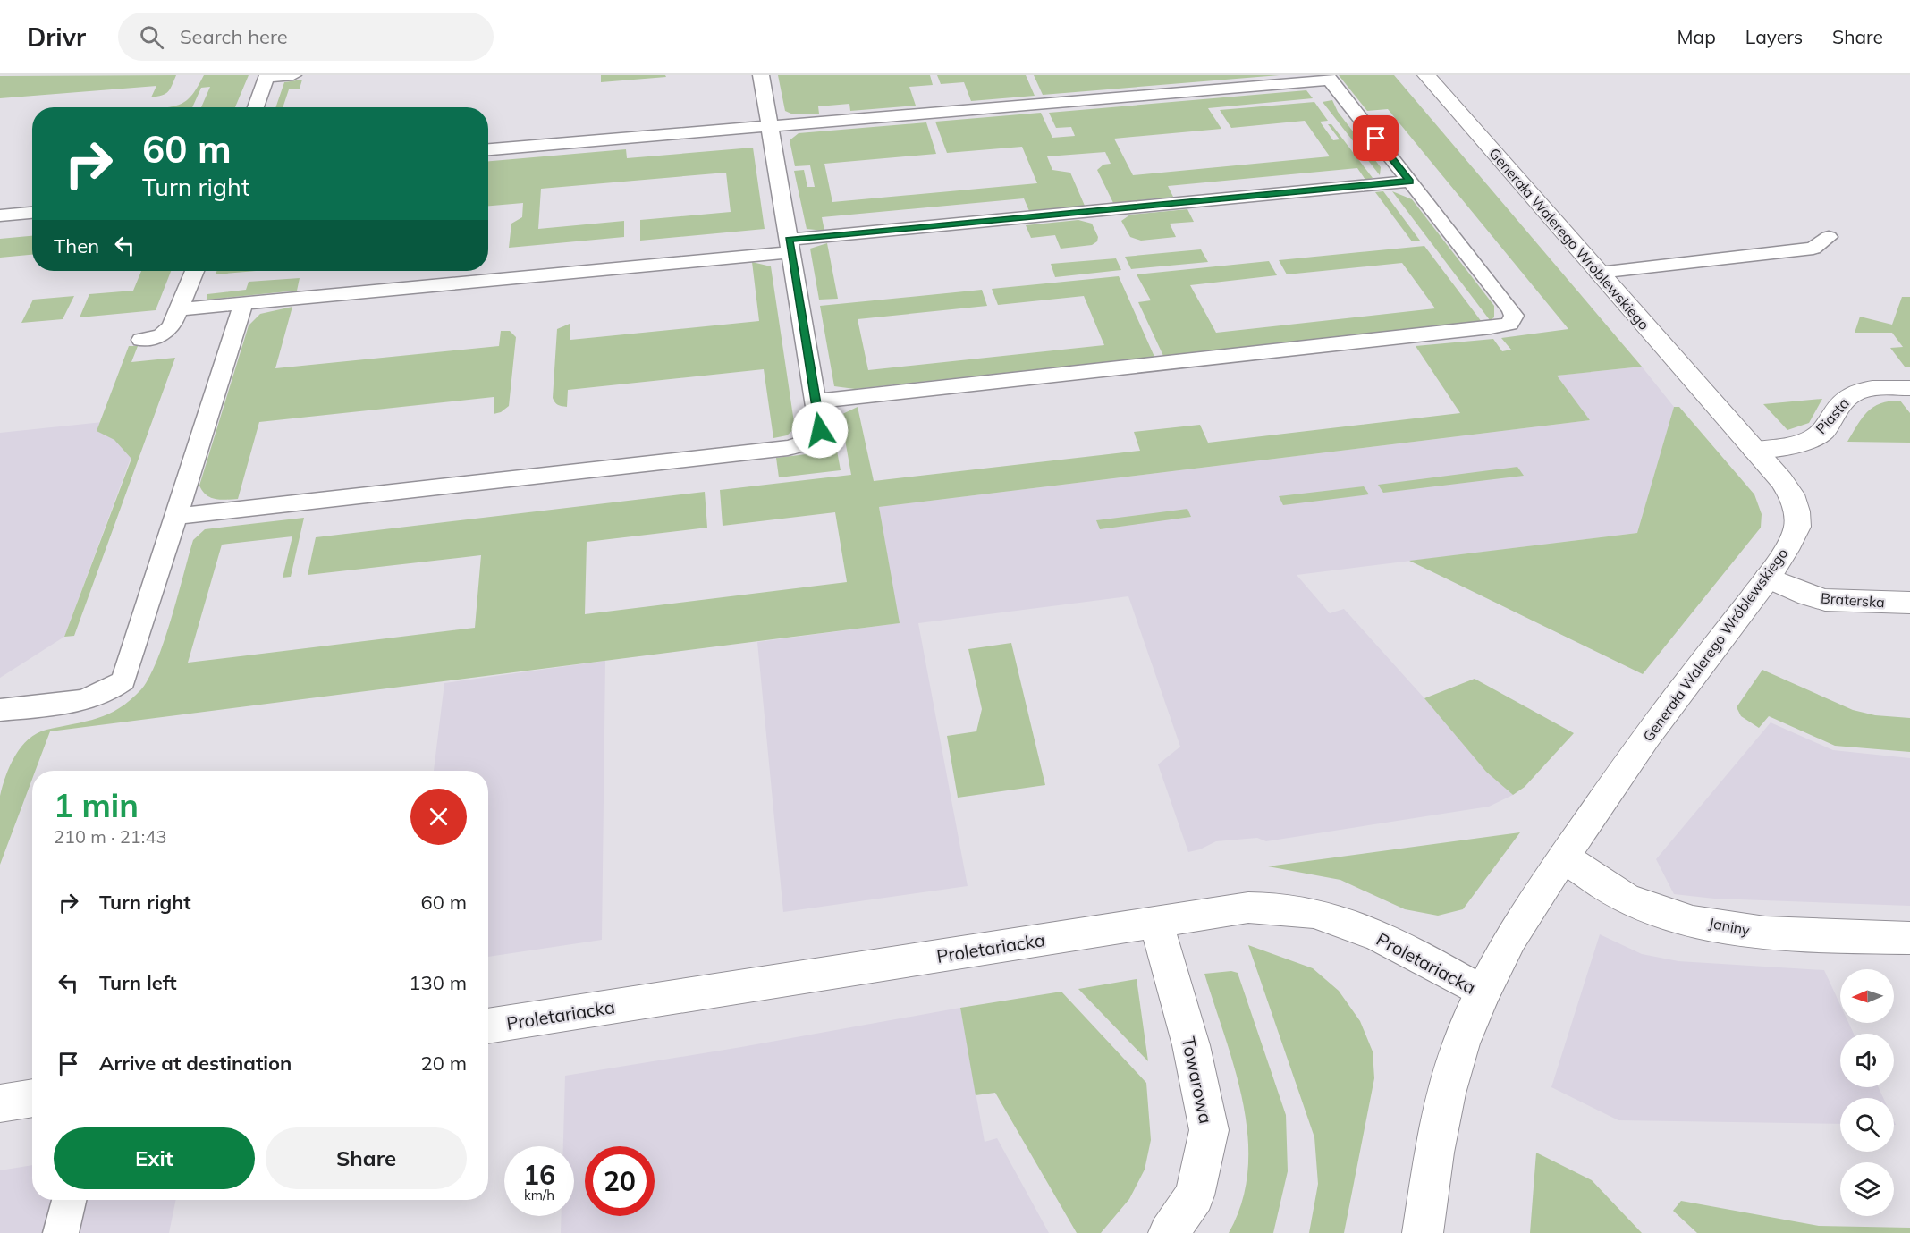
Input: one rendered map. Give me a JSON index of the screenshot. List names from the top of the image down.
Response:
{
  "streets": {
    "street": [
      "Generała Walerego Wróblewskiego",
      "Piasta",
      "Braterska",
      "Janiny",
      "Proletariacka",
      "Towarowa"
    ]
  },
  "crossings": [
    ["Generała Walerego Wróblewskiego", "Piasta"],
    ["Generała Walerego Wróblewskiego", "Braterska"],
    ["Generała Walerego Wróblewskiego", "Janiny"],
    ["Generała Walerego Wróblewskiego", "Proletariacka"],
    ["Proletariacka", "Towarowa"]
  ],
  "north": "left",
  "page": {
    "header": "Drivr",
    "search": "Search here",
    "nav": ["Map", "Layers", "Share"],
    "turn": ["60 m", "Turn right"],
    "then": "Then",
    "heading": ["1 min", "210 m · 21:43"],
    "list": [
      {
        "name": "Turn right",
        "value": "60 m"
      },
      {
        "name": "Turn left",
        "value": "130 m"
      },
      {
        "name": "Arrive at destination",
        "value": "20 m"
      }
    ],
    "buttons": ["Exit", "Share"],
    "speed": "16 km/h",
    "limit": "20"
  }
}
